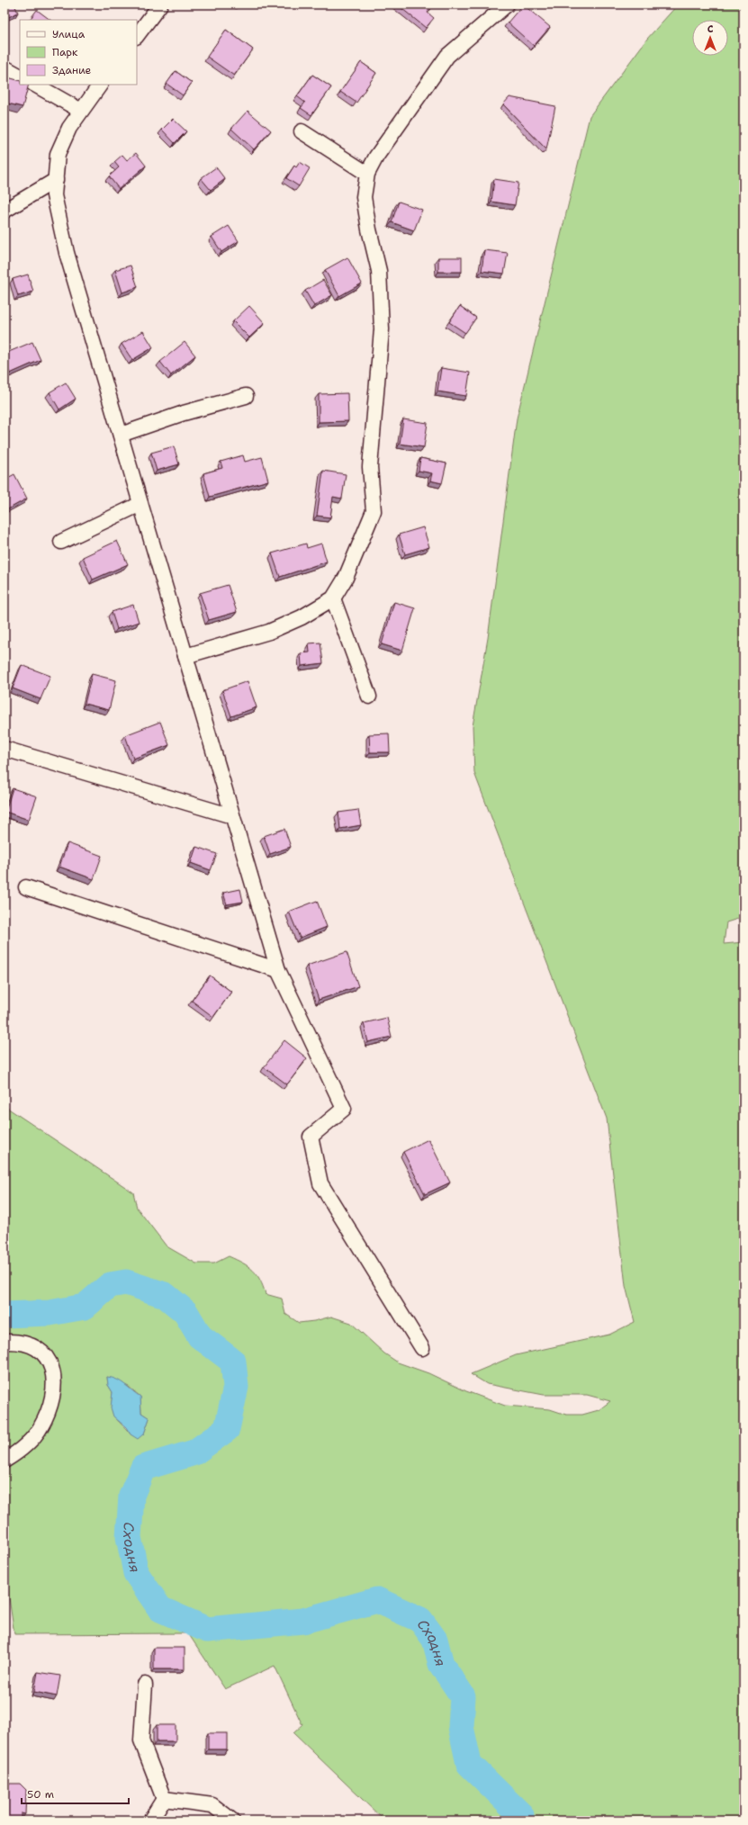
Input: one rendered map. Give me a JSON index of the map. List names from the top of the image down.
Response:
{
  "water": ["Сходня"],
  "legend": ["Улица", "Парк", "Здание"],
  "scale_bar": "50 m",
  "north": "top"
}
